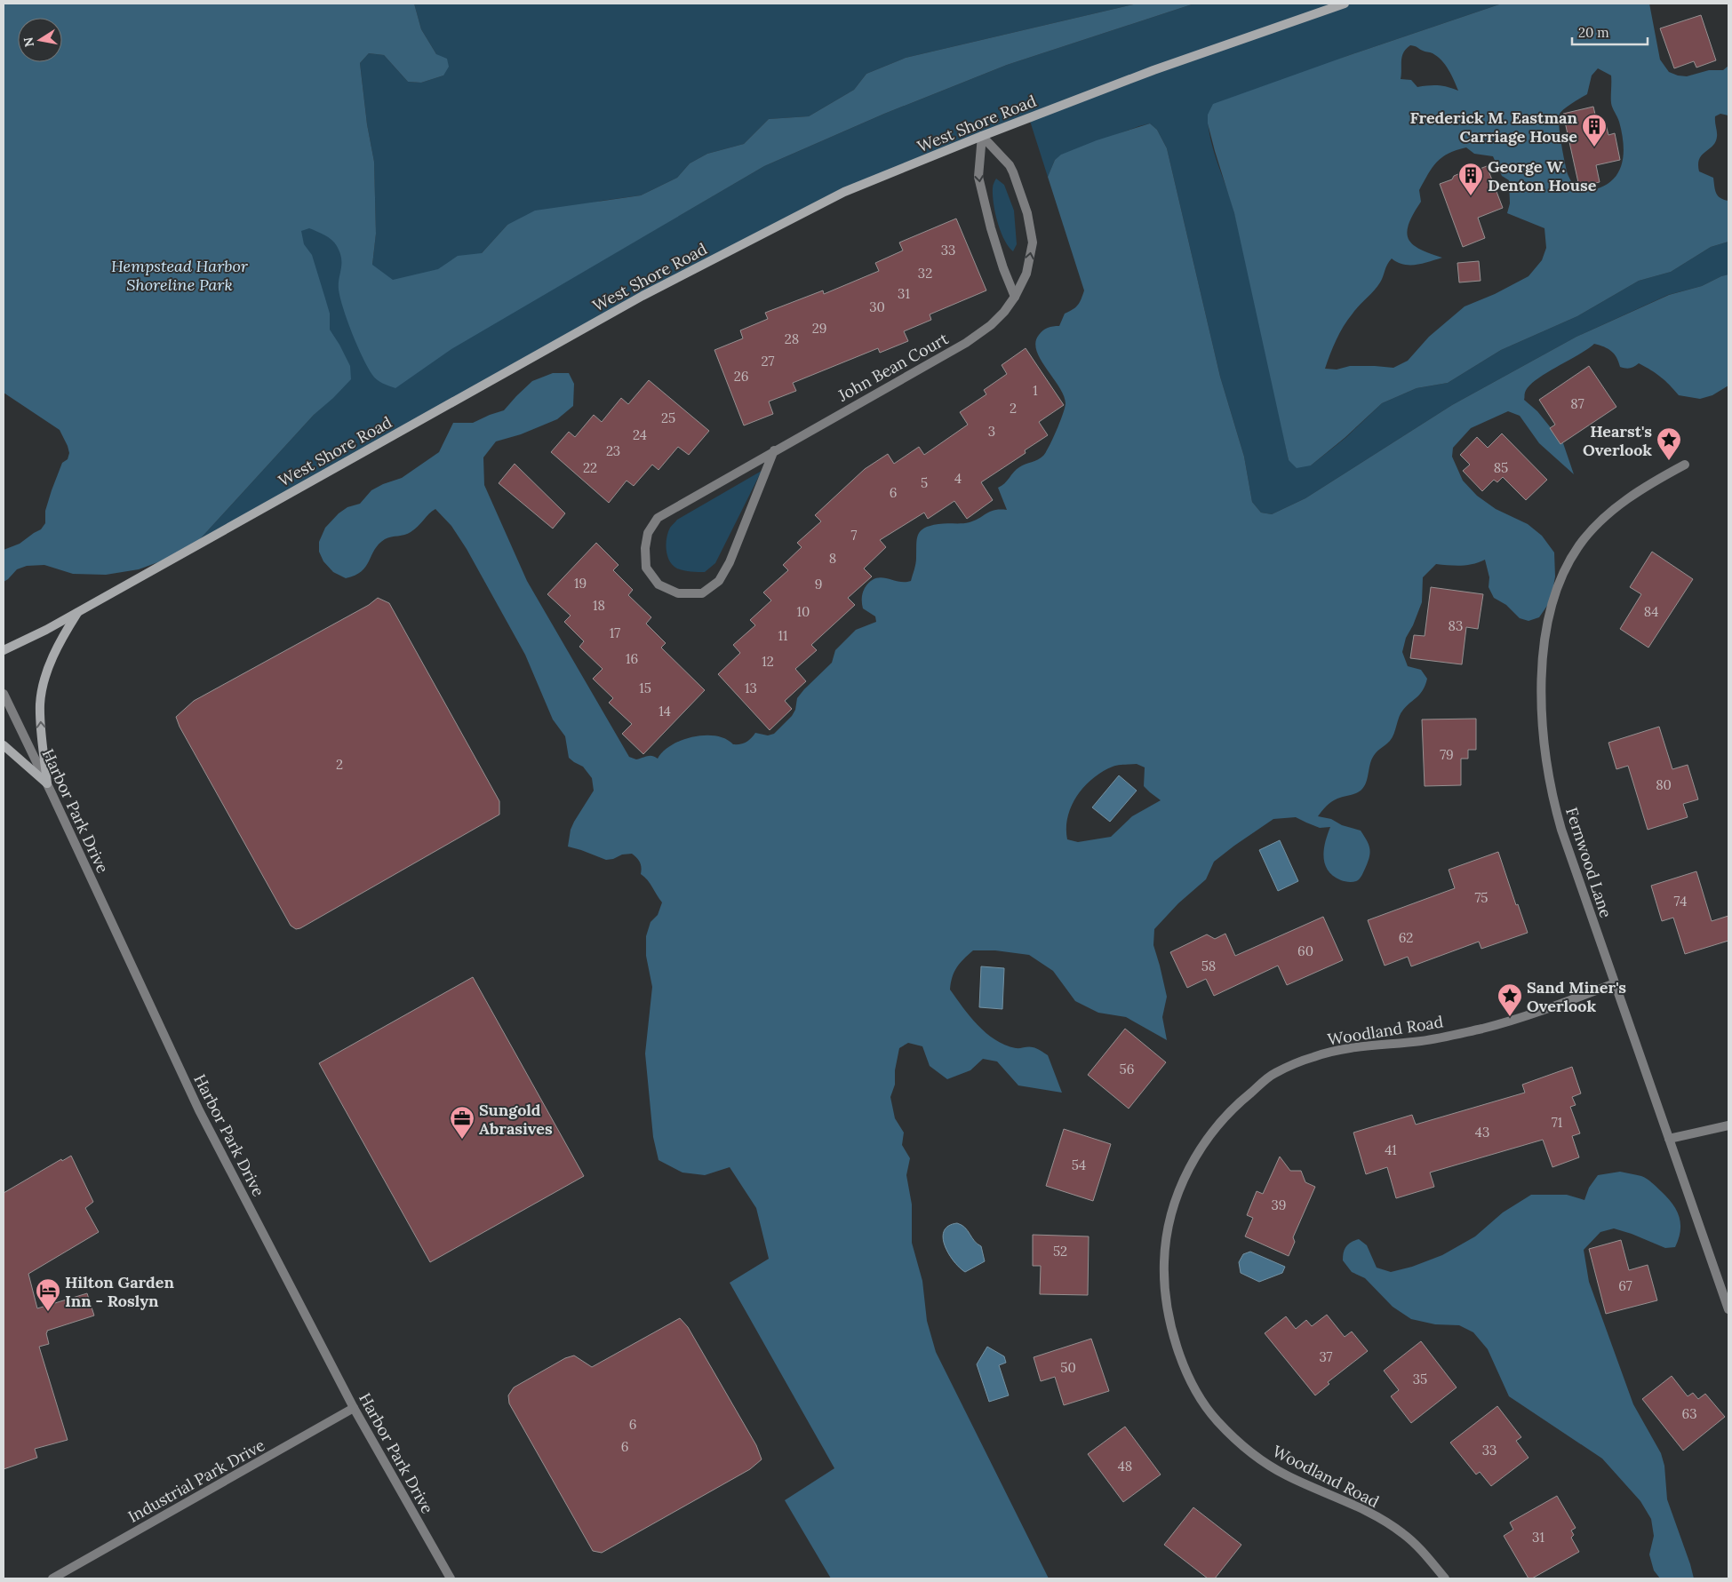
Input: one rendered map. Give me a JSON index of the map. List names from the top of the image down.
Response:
{
  "streets": {
    "main road": ["West Shore Road"],
    "street": [
      "John Bean Court",
      "Harbor Park Drive",
      "Fernwood Lane",
      "Woodland Road",
      "Industrial Park Drive"
    ]
  },
  "crossings": [
    ["West Shore Road", "John Bean Court"],
    ["Harbor Park Drive", "Industrial Park Drive"],
    ["Fernwood Lane", "Woodland Road"]
  ],
  "parks": ["Hempstead Harbor Shoreline Park"],
  "places": {
    "building": ["Frederick M. Eastman Carriage House", "George W. Denton House"],
    "place": ["Hearst's Overlook", "Sand Miner's Overlook"],
    "office": ["Sungold Abrasives"],
    "hotel": ["Hilton Garden Inn - Roslyn"]
  },
  "house_numbers": [
    "33",
    "32",
    "31",
    "30",
    "29",
    "28",
    "27",
    "26",
    "1",
    "87",
    "2",
    "25",
    "3",
    "24",
    "23",
    "22",
    "85",
    "4",
    "5",
    "6",
    "7",
    "8",
    "19",
    "9",
    "18",
    "10",
    "84",
    "83",
    "17",
    "11",
    "16",
    "12",
    "15",
    "13",
    "14",
    "79",
    "2",
    "80",
    "75",
    "74",
    "62",
    "60",
    "58",
    "56",
    "71",
    "43",
    "41",
    "54",
    "39",
    "52",
    "67",
    "37",
    "50",
    "35",
    "63",
    "6",
    "6",
    "33",
    "48",
    "31"
  ],
  "scale_bar": "20 m",
  "north": "left"
}
